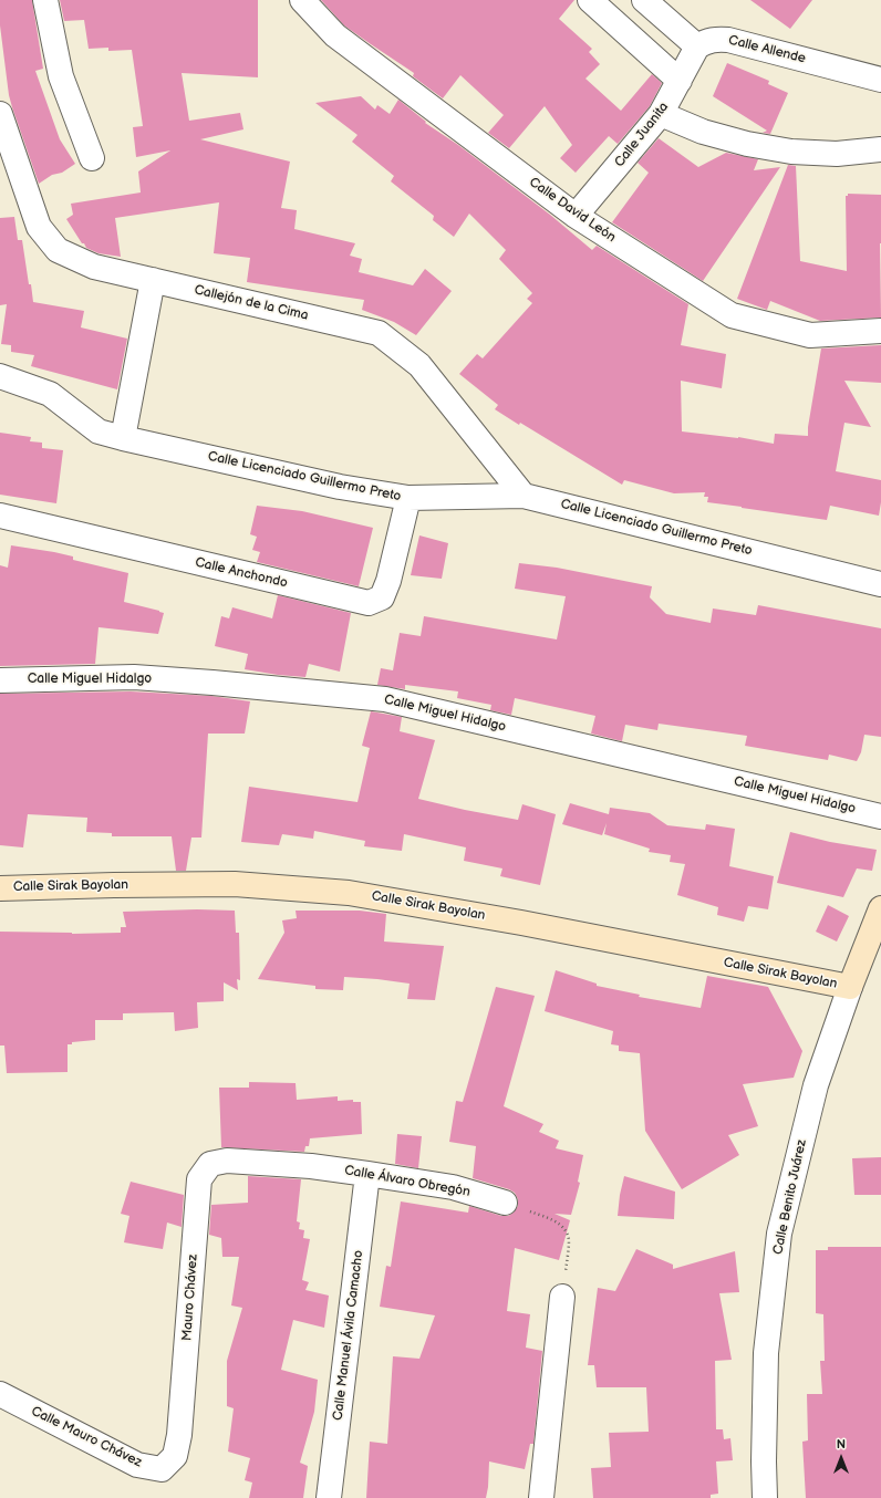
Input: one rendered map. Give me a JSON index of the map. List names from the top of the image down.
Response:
{
  "streets": {
    "main road": ["Calle Sirak Bayolan", "Calle Benito Juárez"],
    "street": [
      "Calle Allende",
      "Calle Juanita",
      "Calle David León",
      "Callejón de la Cima",
      "Calle Licenciado Guillermo Preto",
      "Calle Anchondo",
      "Calle Miguel Hidalgo",
      "Calle Álvaro Obregón",
      "Mauro Chávez",
      "Calle Manuel Ávila Camacho",
      "Calle Mauro Chávez"
    ]
  },
  "crossings": [
    ["Calle Allende", "Calle Juanita"],
    ["Calle Juanita", "Calle David León"],
    ["Callejón de la Cima", "Calle Licenciado Guillermo Preto"],
    ["Calle Licenciado Guillermo Preto", "Calle Anchondo"],
    ["Calle Sirak Bayolan", "Calle Benito Juárez"],
    ["Calle Álvaro Obregón", "Mauro Chávez"],
    ["Calle Álvaro Obregón", "Calle Manuel Ávila Camacho"],
    ["Mauro Chávez", "Calle Mauro Chávez"]
  ],
  "north": "top"
}
